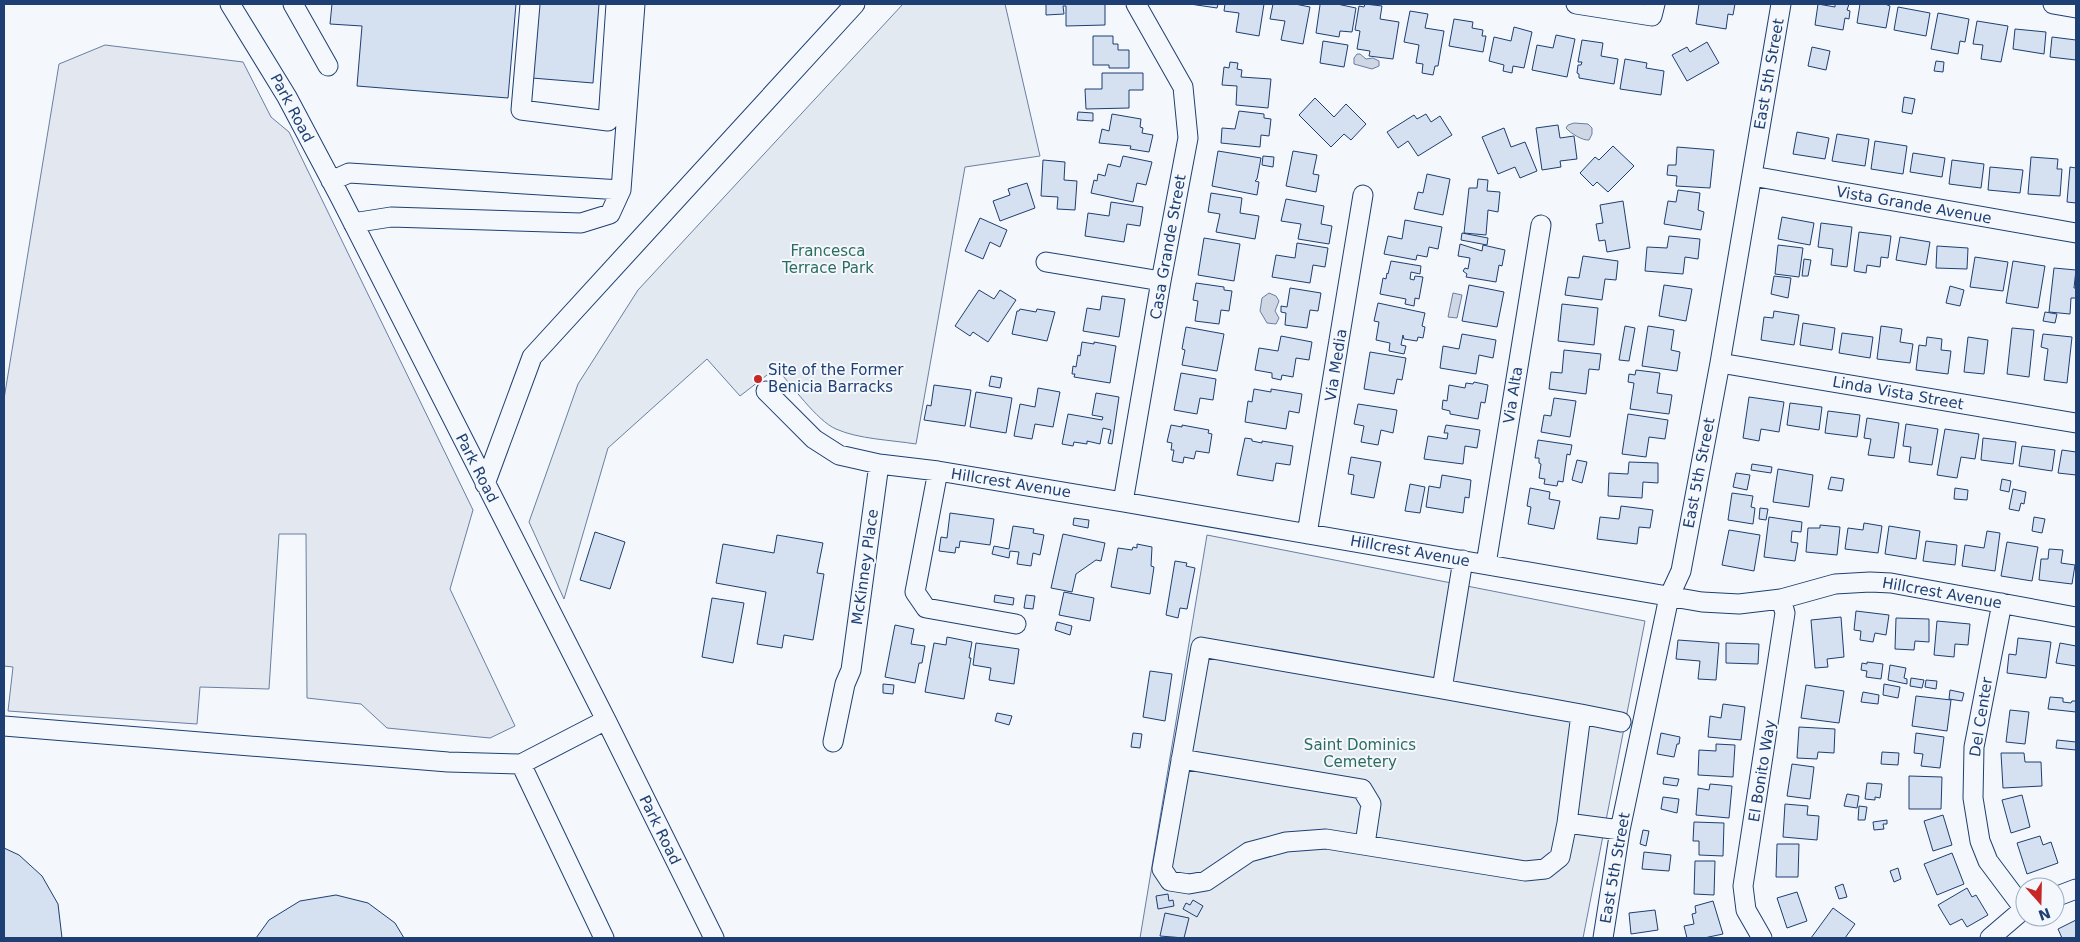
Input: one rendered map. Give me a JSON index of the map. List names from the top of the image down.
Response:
{
  "streets": {
    "street": [
      "East 5th Street",
      "Park Road",
      "Vista Grande Avenue",
      "Casa Grande Street",
      "Via Media",
      "Linda Vista Street",
      "Via Alta",
      "Hillcrest Avenue",
      "McKinney Place",
      "Del Center",
      "El Bonito Way"
    ]
  },
  "crossings": [
    ["East 5th Street", "Vista Grande Avenue"],
    ["East 5th Street", "Linda Vista Street"],
    ["East 5th Street", "Hillcrest Avenue"],
    ["Casa Grande Street", "Hillcrest Avenue"],
    ["Via Media", "Hillcrest Avenue"],
    ["Via Alta", "Hillcrest Avenue"],
    ["Hillcrest Avenue", "McKinney Place"],
    ["Hillcrest Avenue", "Del Center"],
    ["Hillcrest Avenue", "El Bonito Way"]
  ],
  "parks": ["Francesca Terrace Park", "Saint Dominics Cemetery"],
  "places": ["Site of the Former Benicia Barracks"],
  "north": "bottom"
}
